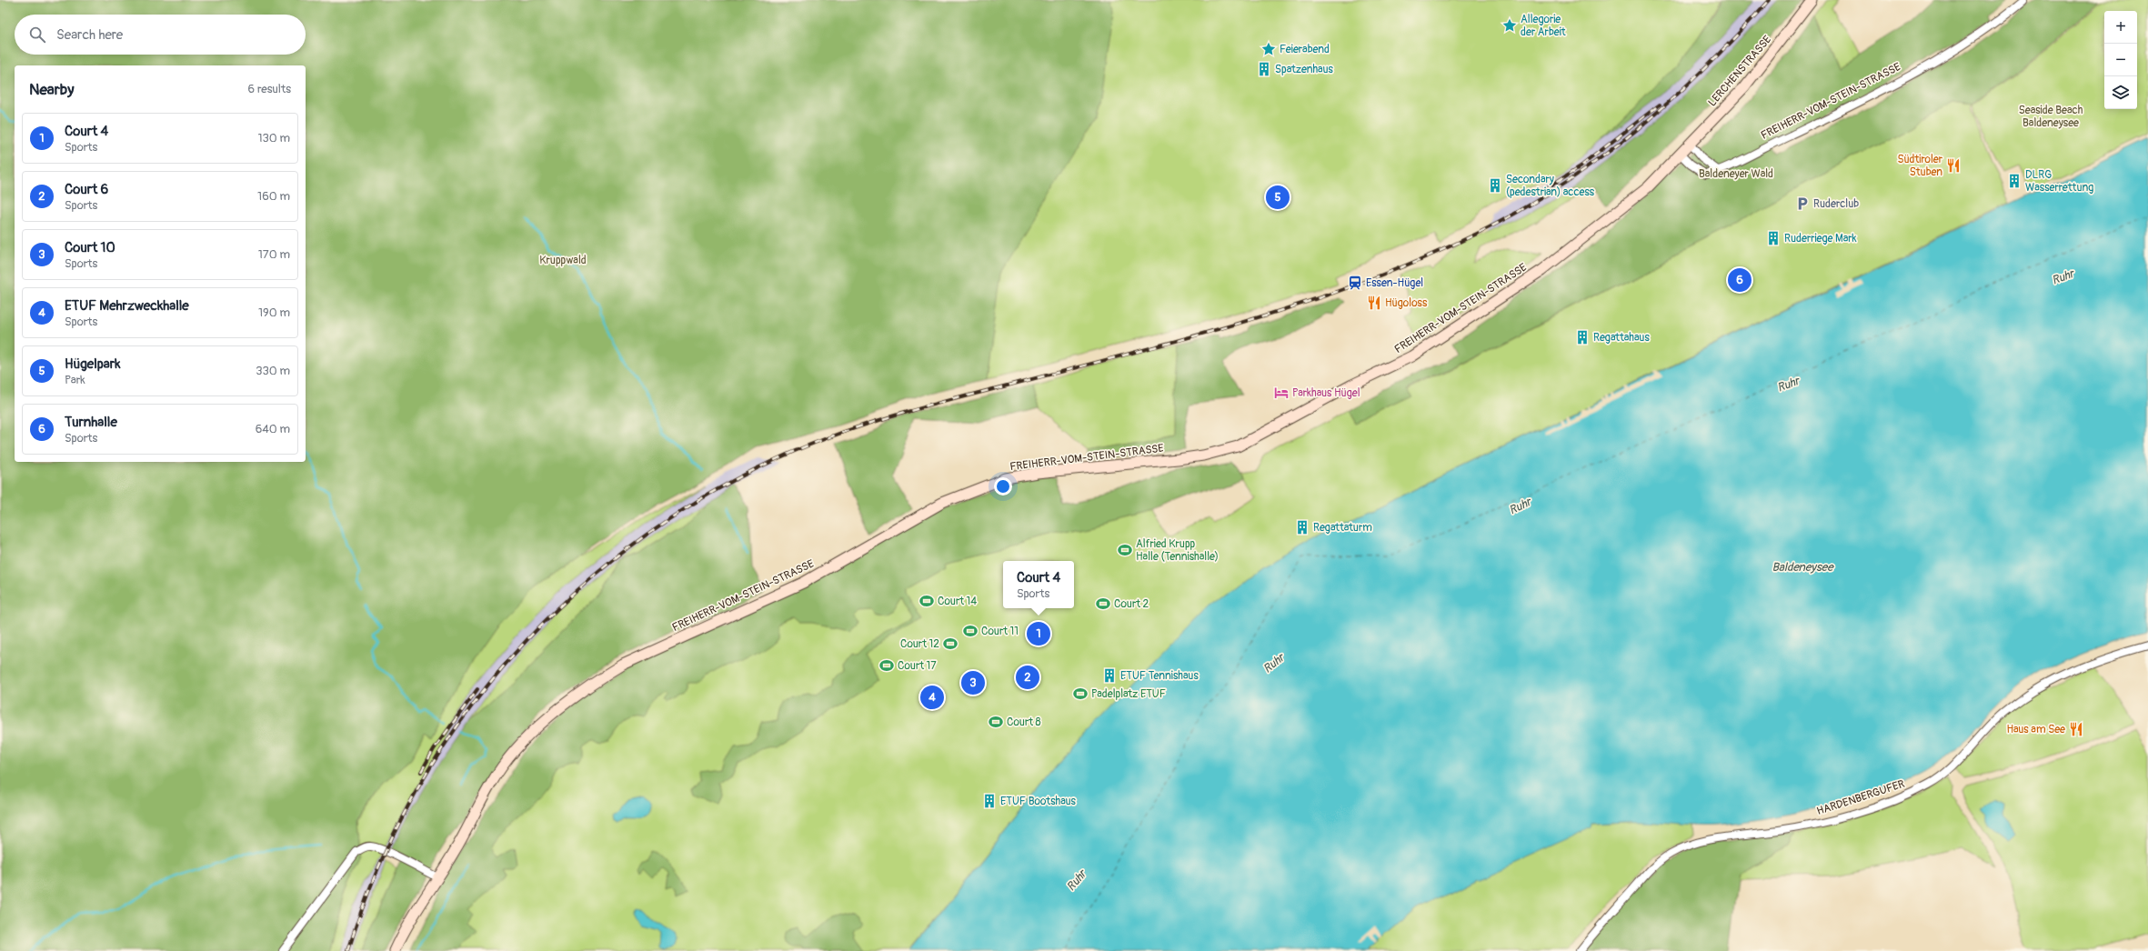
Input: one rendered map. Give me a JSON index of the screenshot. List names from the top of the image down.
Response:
{
  "streets": {
    "main road": ["LERCHENSTRASSE", "FREIHERR-VOM-STEIN-STRASSE"],
    "street": ["HARDENBERGUFER"]
  },
  "crossings": [
    ["LERCHENSTRASSE", "FREIHERR-VOM-STEIN-STRASSE"]
  ],
  "water": ["Ruhr", "Baldeneysee"],
  "parks": ["Seaside Beach Baldeneysee", "Baldeneyer Wald", "Kruppwald"],
  "places": {
    "place": ["Allegorie der Arbeit", "Feierabend"],
    "building": [
      "Spatzenhaus",
      "DLRG Wasserrettung",
      "Secondary (pedestrian) access",
      "Ruderriege Mark",
      "Regattahaus",
      "Regattaturm",
      "ETUF Tennishaus",
      "ETUF Bootshaus"
    ],
    "restaurant": ["Südtiroler Stuben", "Hügoloss", "Haus am See"],
    "parking": ["Ruderclub"],
    "station": ["Essen-Hügel"],
    "hotel": ["Parkhaus Hügel"],
    "sports": [
      "Alfried Krupp Halle (Tennishalle)",
      "Court 14",
      "Court 2",
      "Court 11",
      "Court 12",
      "Court 17",
      "Padelplatz ETUF",
      "Court 8"
    ]
  },
  "page": {
    "map_buttons": ["+", "−"],
    "search": "Search here",
    "heading": ["Nearby", "6 results"],
    "list": [
      {
        "mark": "1",
        "name": "Court 4",
        "note": "Sports",
        "value": "130 m"
      },
      {
        "mark": "2",
        "name": "Court 6",
        "note": "Sports",
        "value": "160 m"
      },
      {
        "mark": "3",
        "name": "Court 10",
        "note": "Sports",
        "value": "170 m"
      },
      {
        "mark": "4",
        "name": "ETUF Mehrzweckhalle",
        "note": "Sports",
        "value": "190 m"
      },
      {
        "mark": "5",
        "name": "Hügelpark",
        "note": "Park",
        "value": "330 m"
      },
      {
        "mark": "6",
        "name": "Turnhalle",
        "note": "Sports",
        "value": "640 m"
      }
    ],
    "pins": [
      "5",
      "6",
      "1",
      "2",
      "3",
      "4"
    ],
    "popup": ["Court 4", "Sports"]
  }
}
